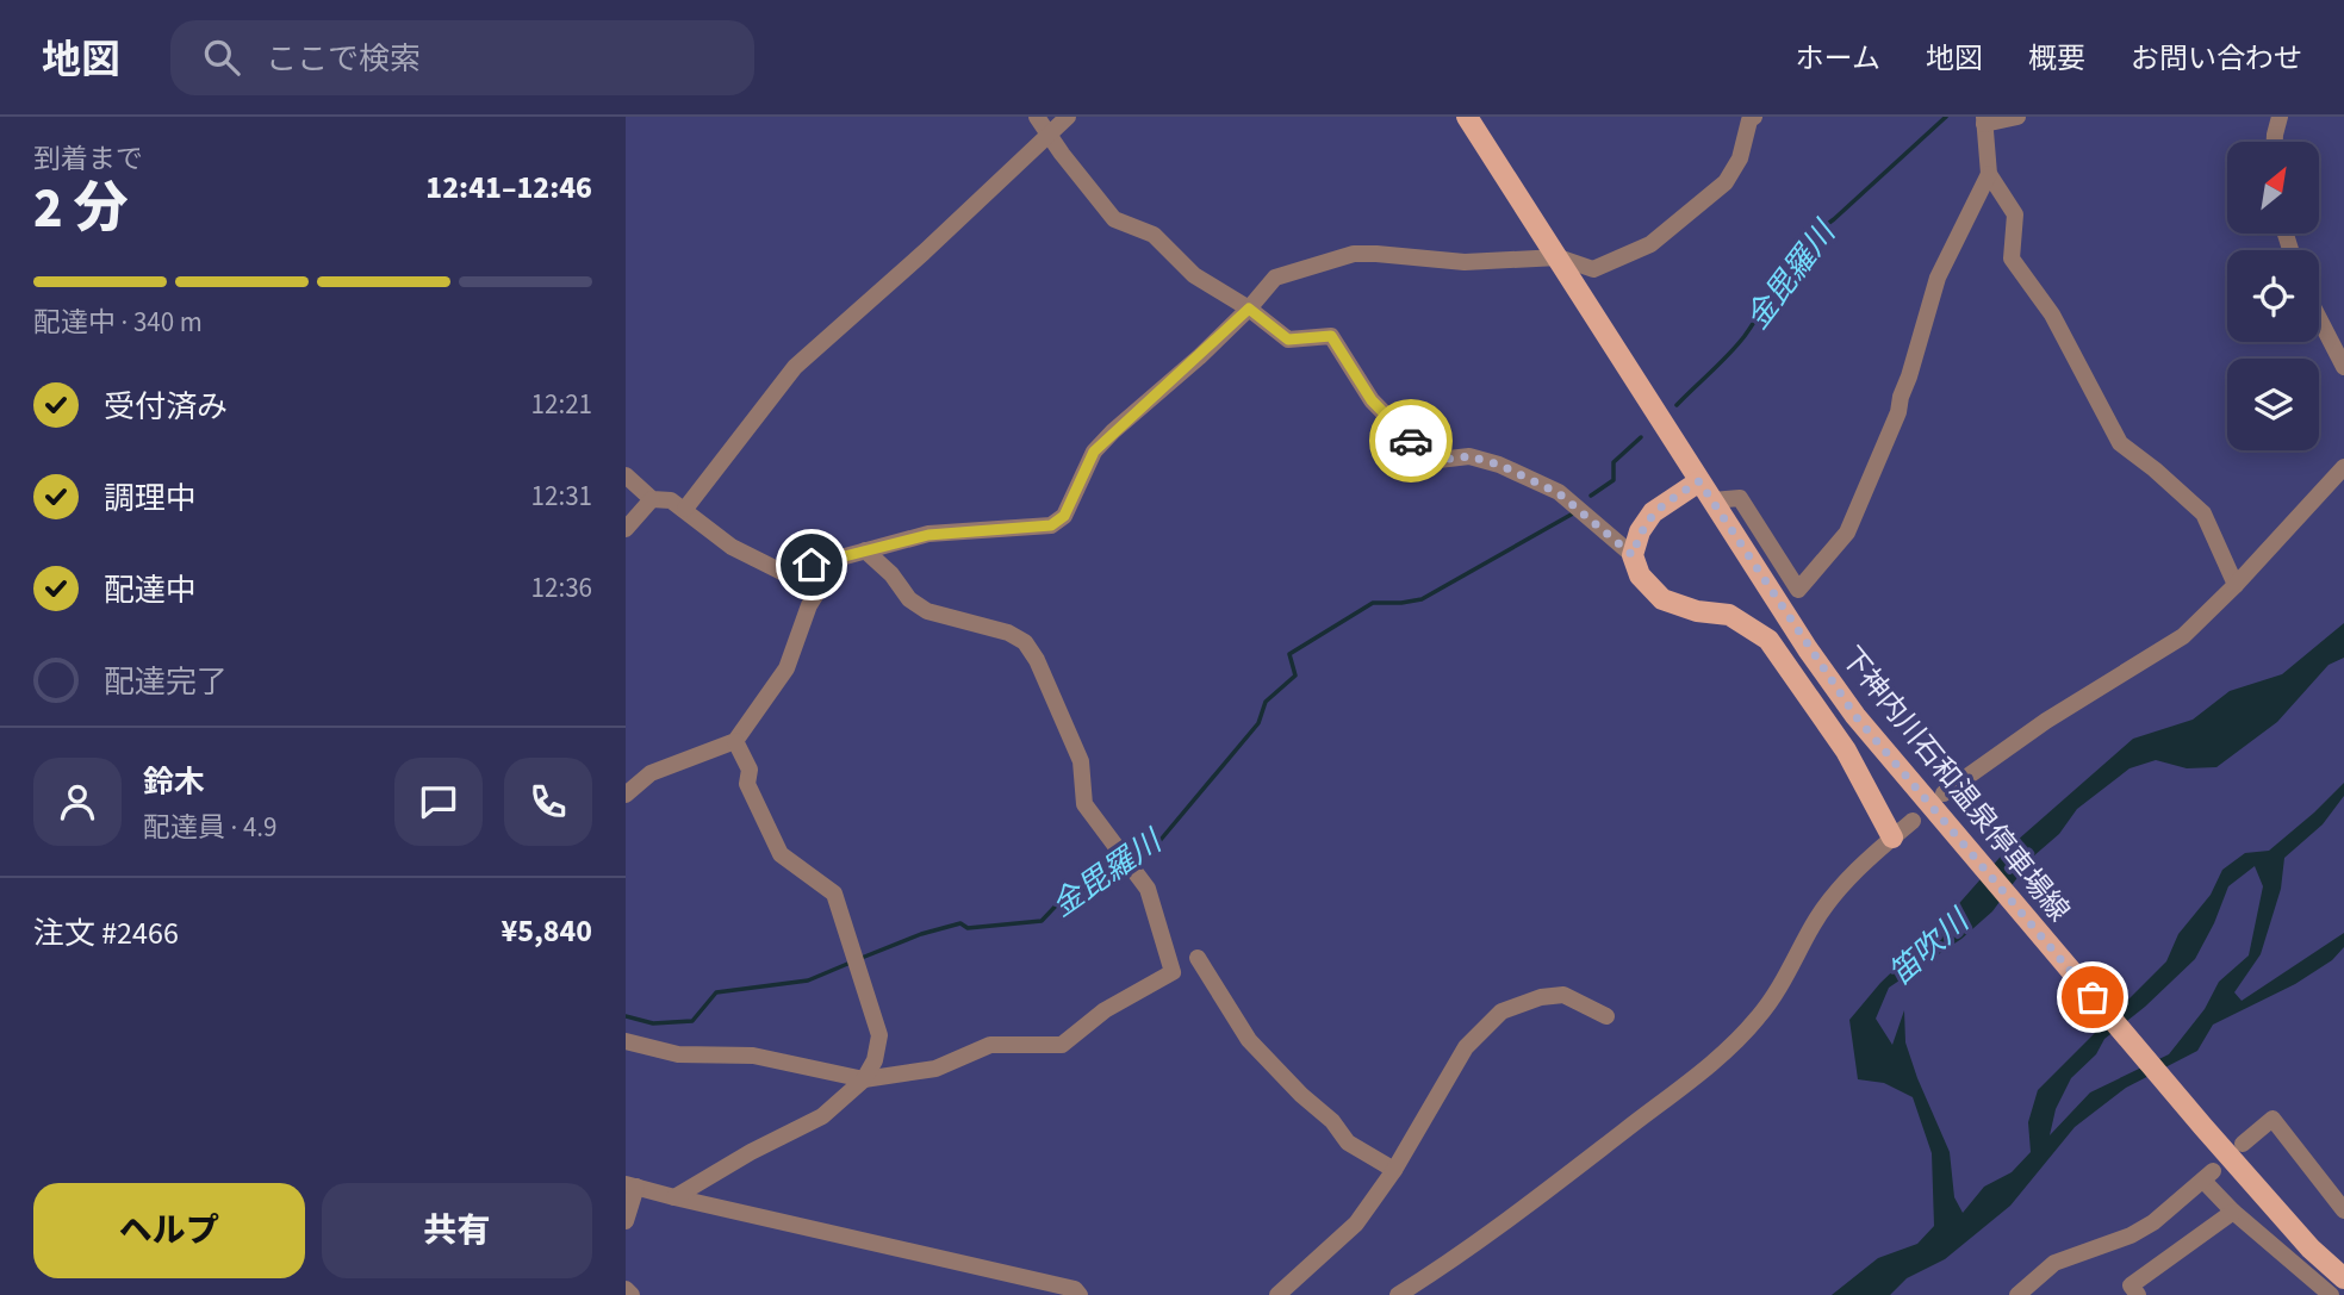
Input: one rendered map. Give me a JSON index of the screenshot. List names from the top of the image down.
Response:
{
  "streets": {
    "main road": ["下神内川石和温泉停車場線"]
  },
  "water": ["金毘羅川", "笛吹川"],
  "north": "top right",
  "page": {
    "header": "地図",
    "search": "ここで検索",
    "nav": [
      "ホーム",
      "地図",
      "概要",
      "お問い合わせ"
    ],
    "heading": ["2 分", "到着まで", "12:41–12:46"],
    "panel": [
      "鈴木",
      "配達員 · 4.9",
      "注文 #2466",
      "¥5,840"
    ],
    "bar": "配達中 · 340 m",
    "list": [
      ["受付済み", "12:21"],
      ["調理中", "12:31"],
      ["配達中", "12:36"],
      "配達完了"
    ],
    "buttons": ["ヘルプ", "共有"]
  }
}
